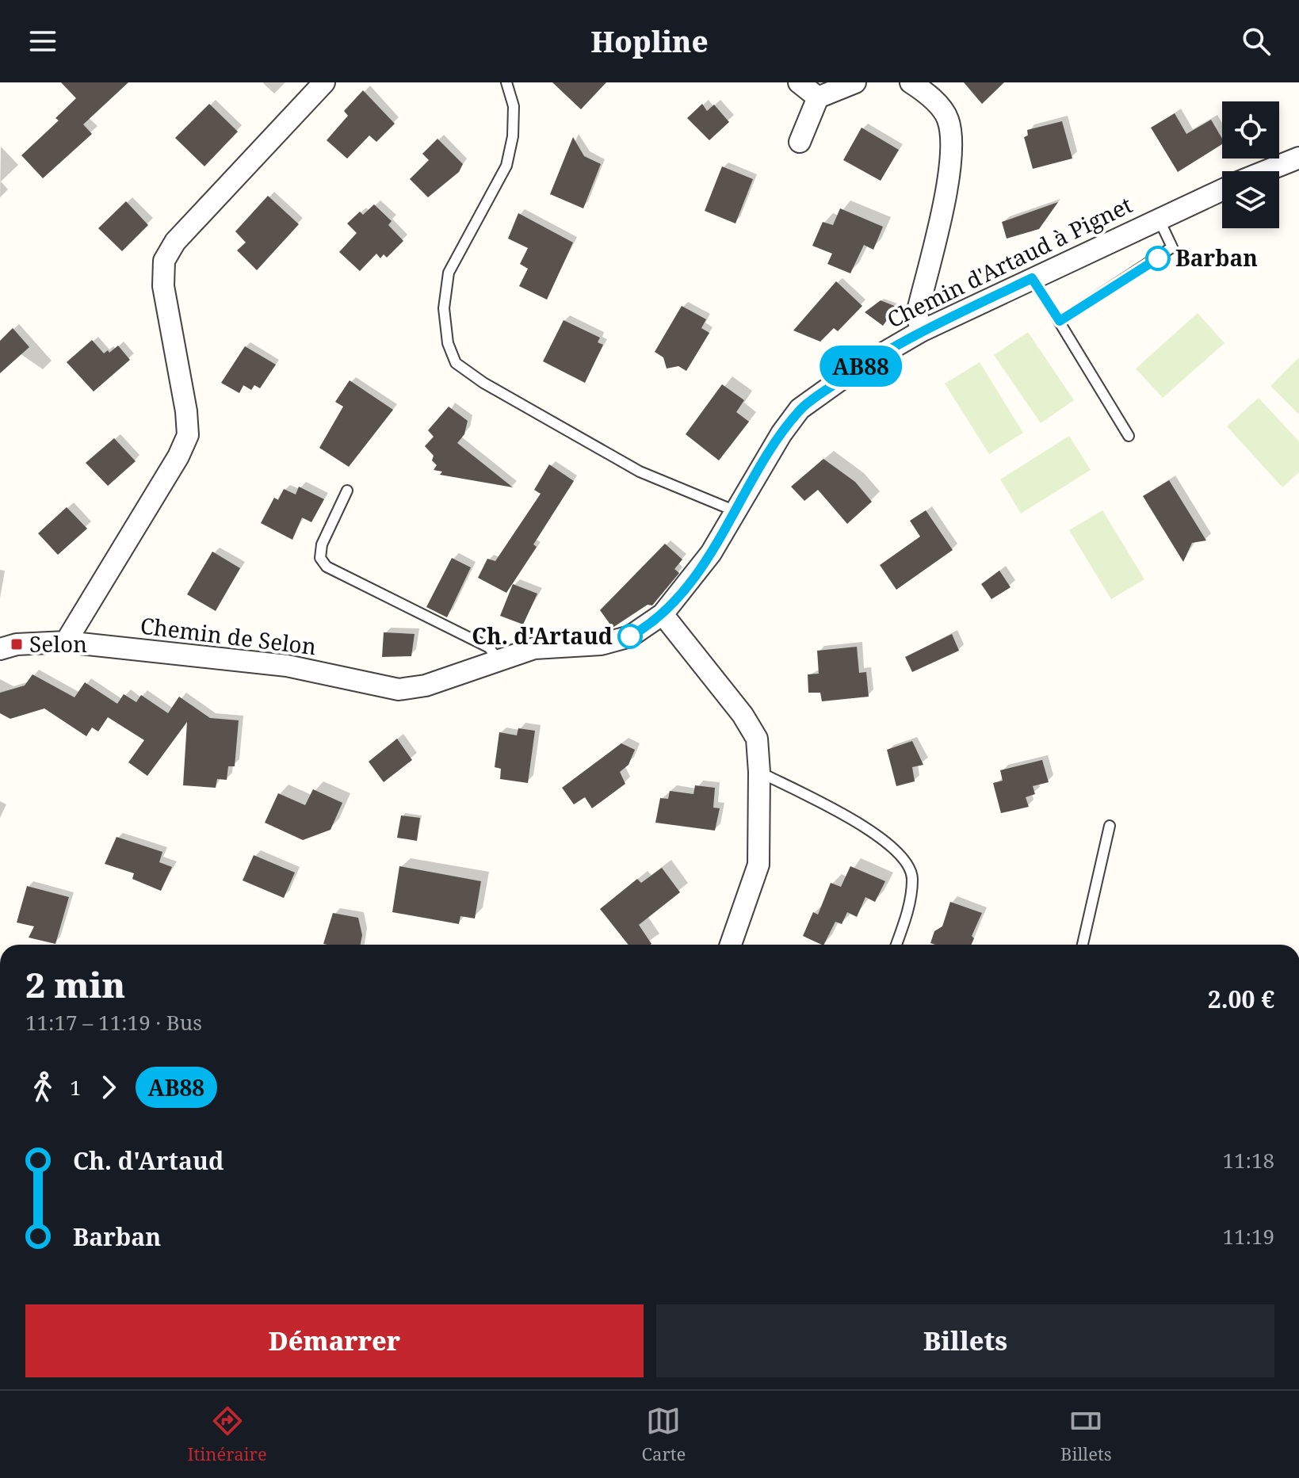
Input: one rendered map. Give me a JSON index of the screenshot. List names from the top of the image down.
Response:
{
  "streets": {
    "street": ["Chemin d'Artaud à Pignet", "Chemin de Selon"]
  },
  "crossings": [
    ["Chemin d'Artaud à Pignet", "Chemin de Selon"]
  ],
  "places": {
    "other": ["Barban", "Ch. d'Artaud"],
    "transit": ["Selon"]
  },
  "lines": ["bus line AB88"],
  "page": {
    "header": "Hopline",
    "on_map": "AB88",
    "heading": ["2 min", "11:17 – 11:19 · Bus", "2.00 €"],
    "legs": ["1", "AB88"],
    "list": [
      {
        "name": "Ch. d'Artaud",
        "value": "11:18"
      },
      {
        "name": "Barban",
        "value": "11:19"
      }
    ],
    "buttons": ["Démarrer", "Billets"],
    "tabs": ["Itinéraire", "Carte", "Billets"]
  }
}
